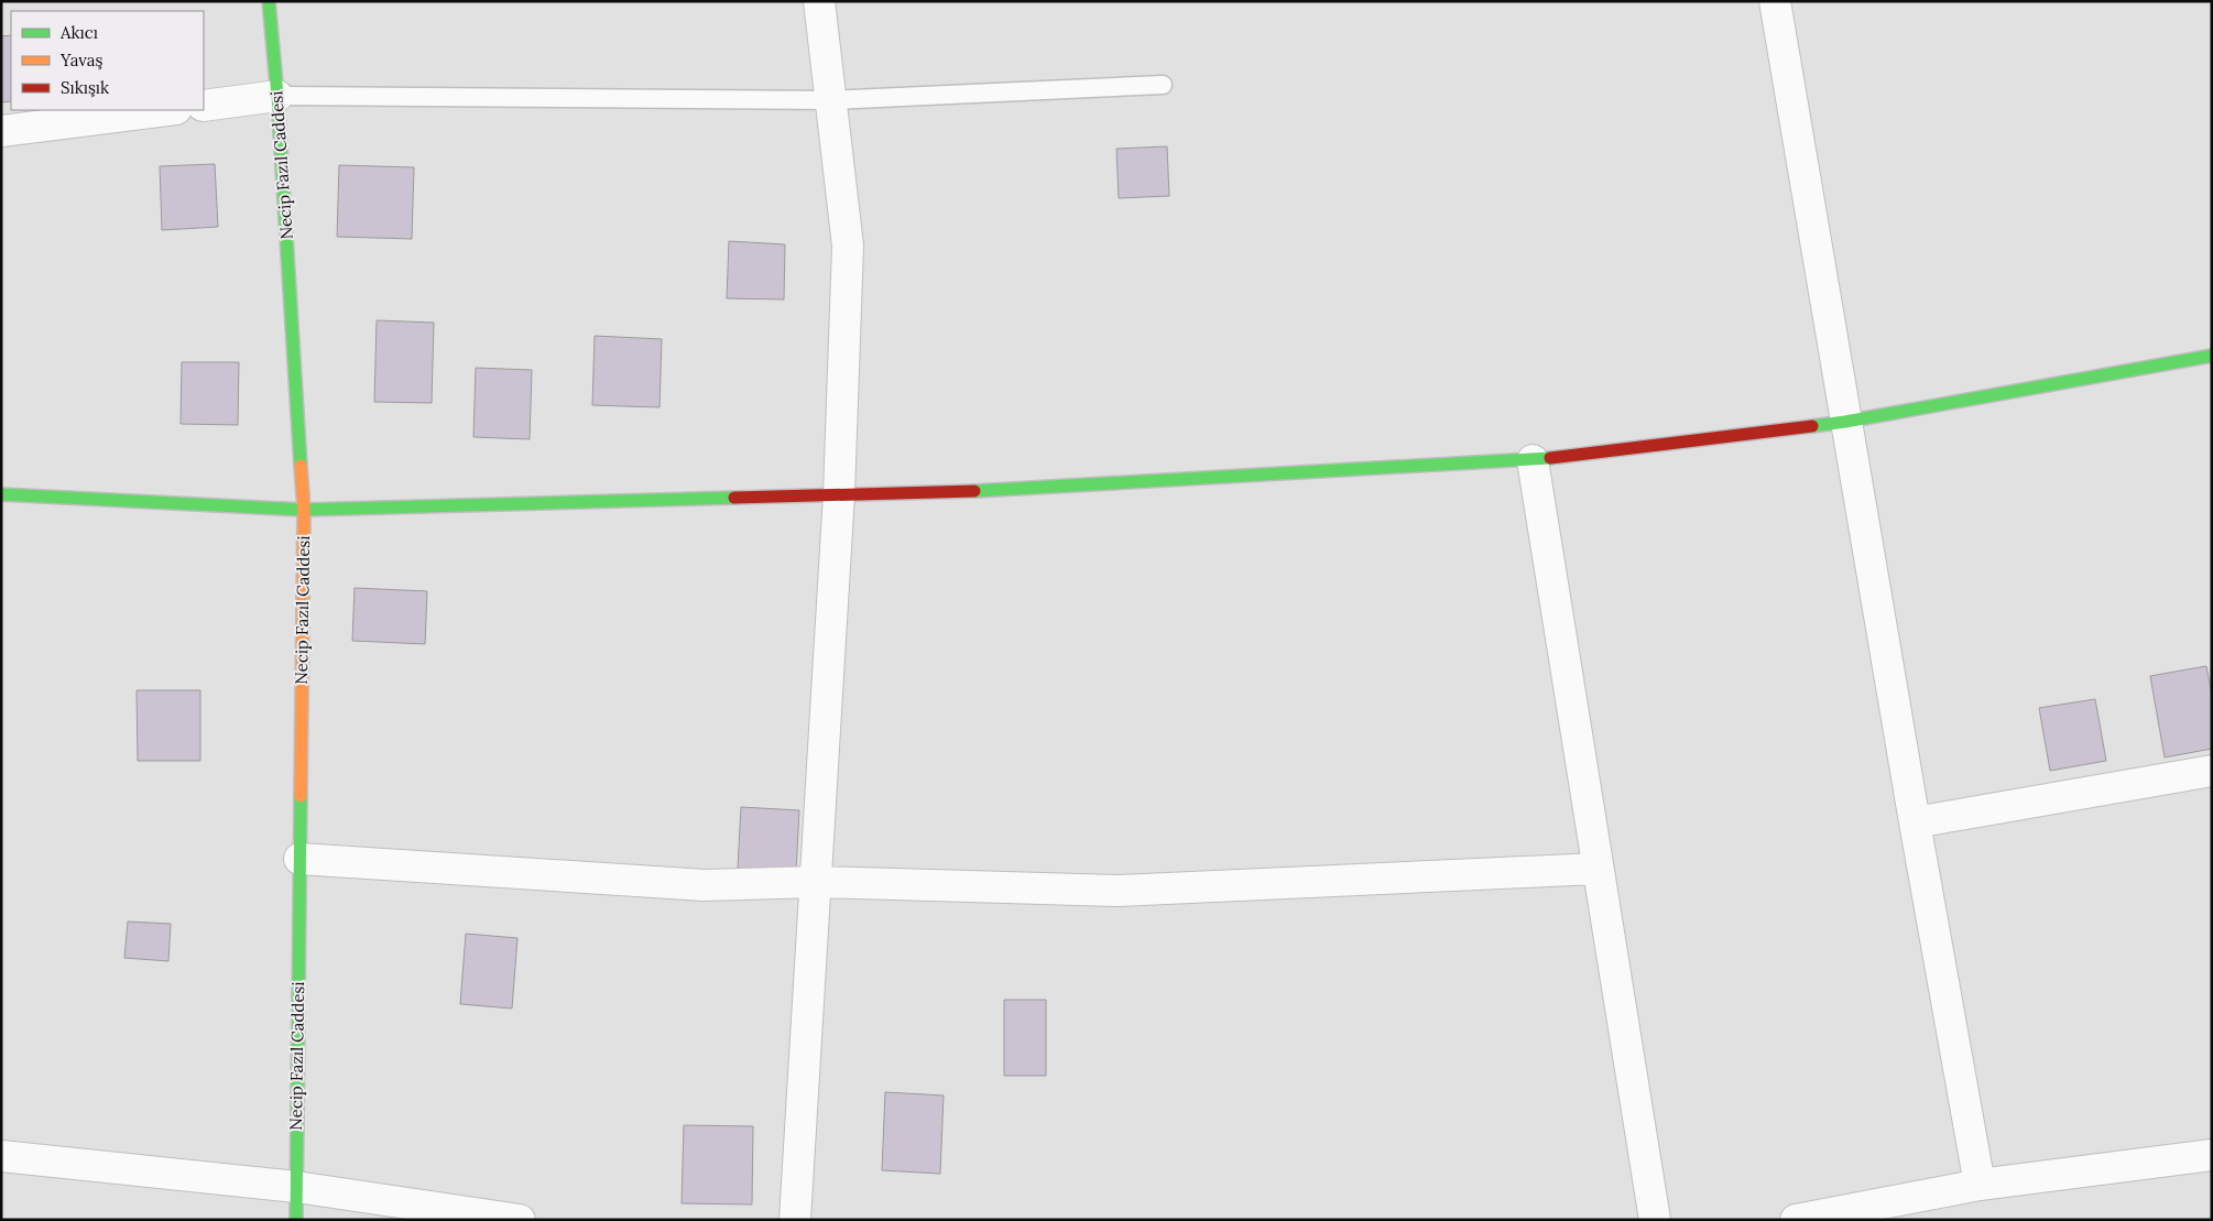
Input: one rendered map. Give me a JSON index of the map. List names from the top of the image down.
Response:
{
  "streets": {
    "street": ["Necip Fazıl Caddesi"]
  },
  "legend": ["Akıcı", "Yavaş", "Sıkışık"]
}
